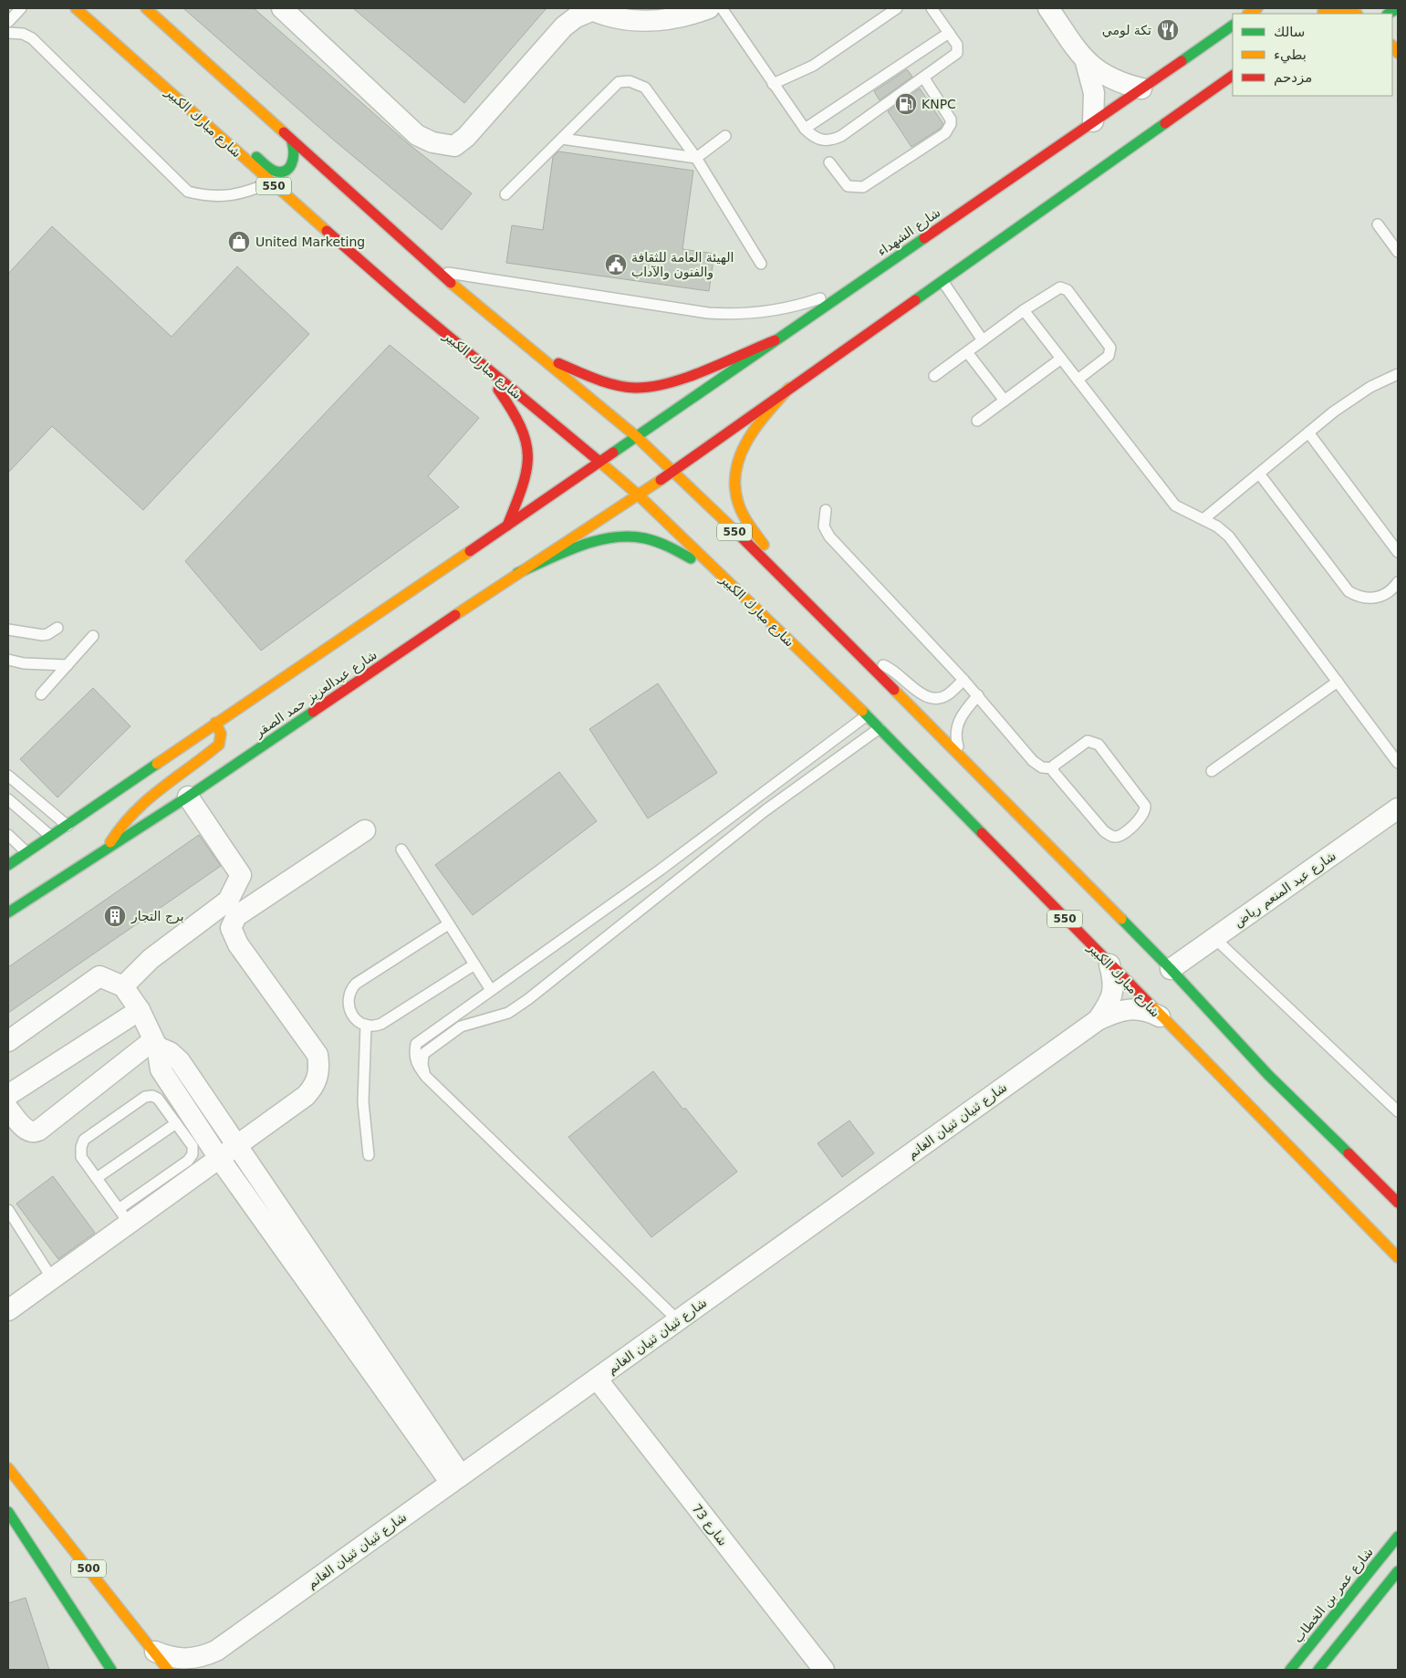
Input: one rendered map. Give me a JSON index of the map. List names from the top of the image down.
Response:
{
  "streets": {
    "main road": [
      "شارع مبارك الكبير",
      "550",
      "شارع الشهداء",
      "شارع عبدالعزيز حمد الصقر",
      "500",
      "شارع عمر بن الخطاب"
    ],
    "street": ["شارع عبد المنعم رياض", "شارع ثنيان ثنيان الغانم", "شارع 73"]
  },
  "crossings": [
    ["شارع مبارك الكبير", "شارع الشهداء"],
    ["شارع مبارك الكبير", "شارع عبدالعزيز حمد الصقر"],
    ["550", "شارع الشهداء"],
    ["550", "شارع عبد المنعم رياض"],
    ["شارع ثنيان ثنيان الغانم", "شارع 73"]
  ],
  "places": {
    "restaurant": ["تكة لومي"],
    "fuel station": ["KNPC"],
    "shop": ["United Marketing"],
    "public building": ["الهيئة العامة للثقافة والفنون والآداب"],
    "building": ["برج التجار"]
  },
  "legend": ["سالك", "بطيء", "مزدحم"]
}
